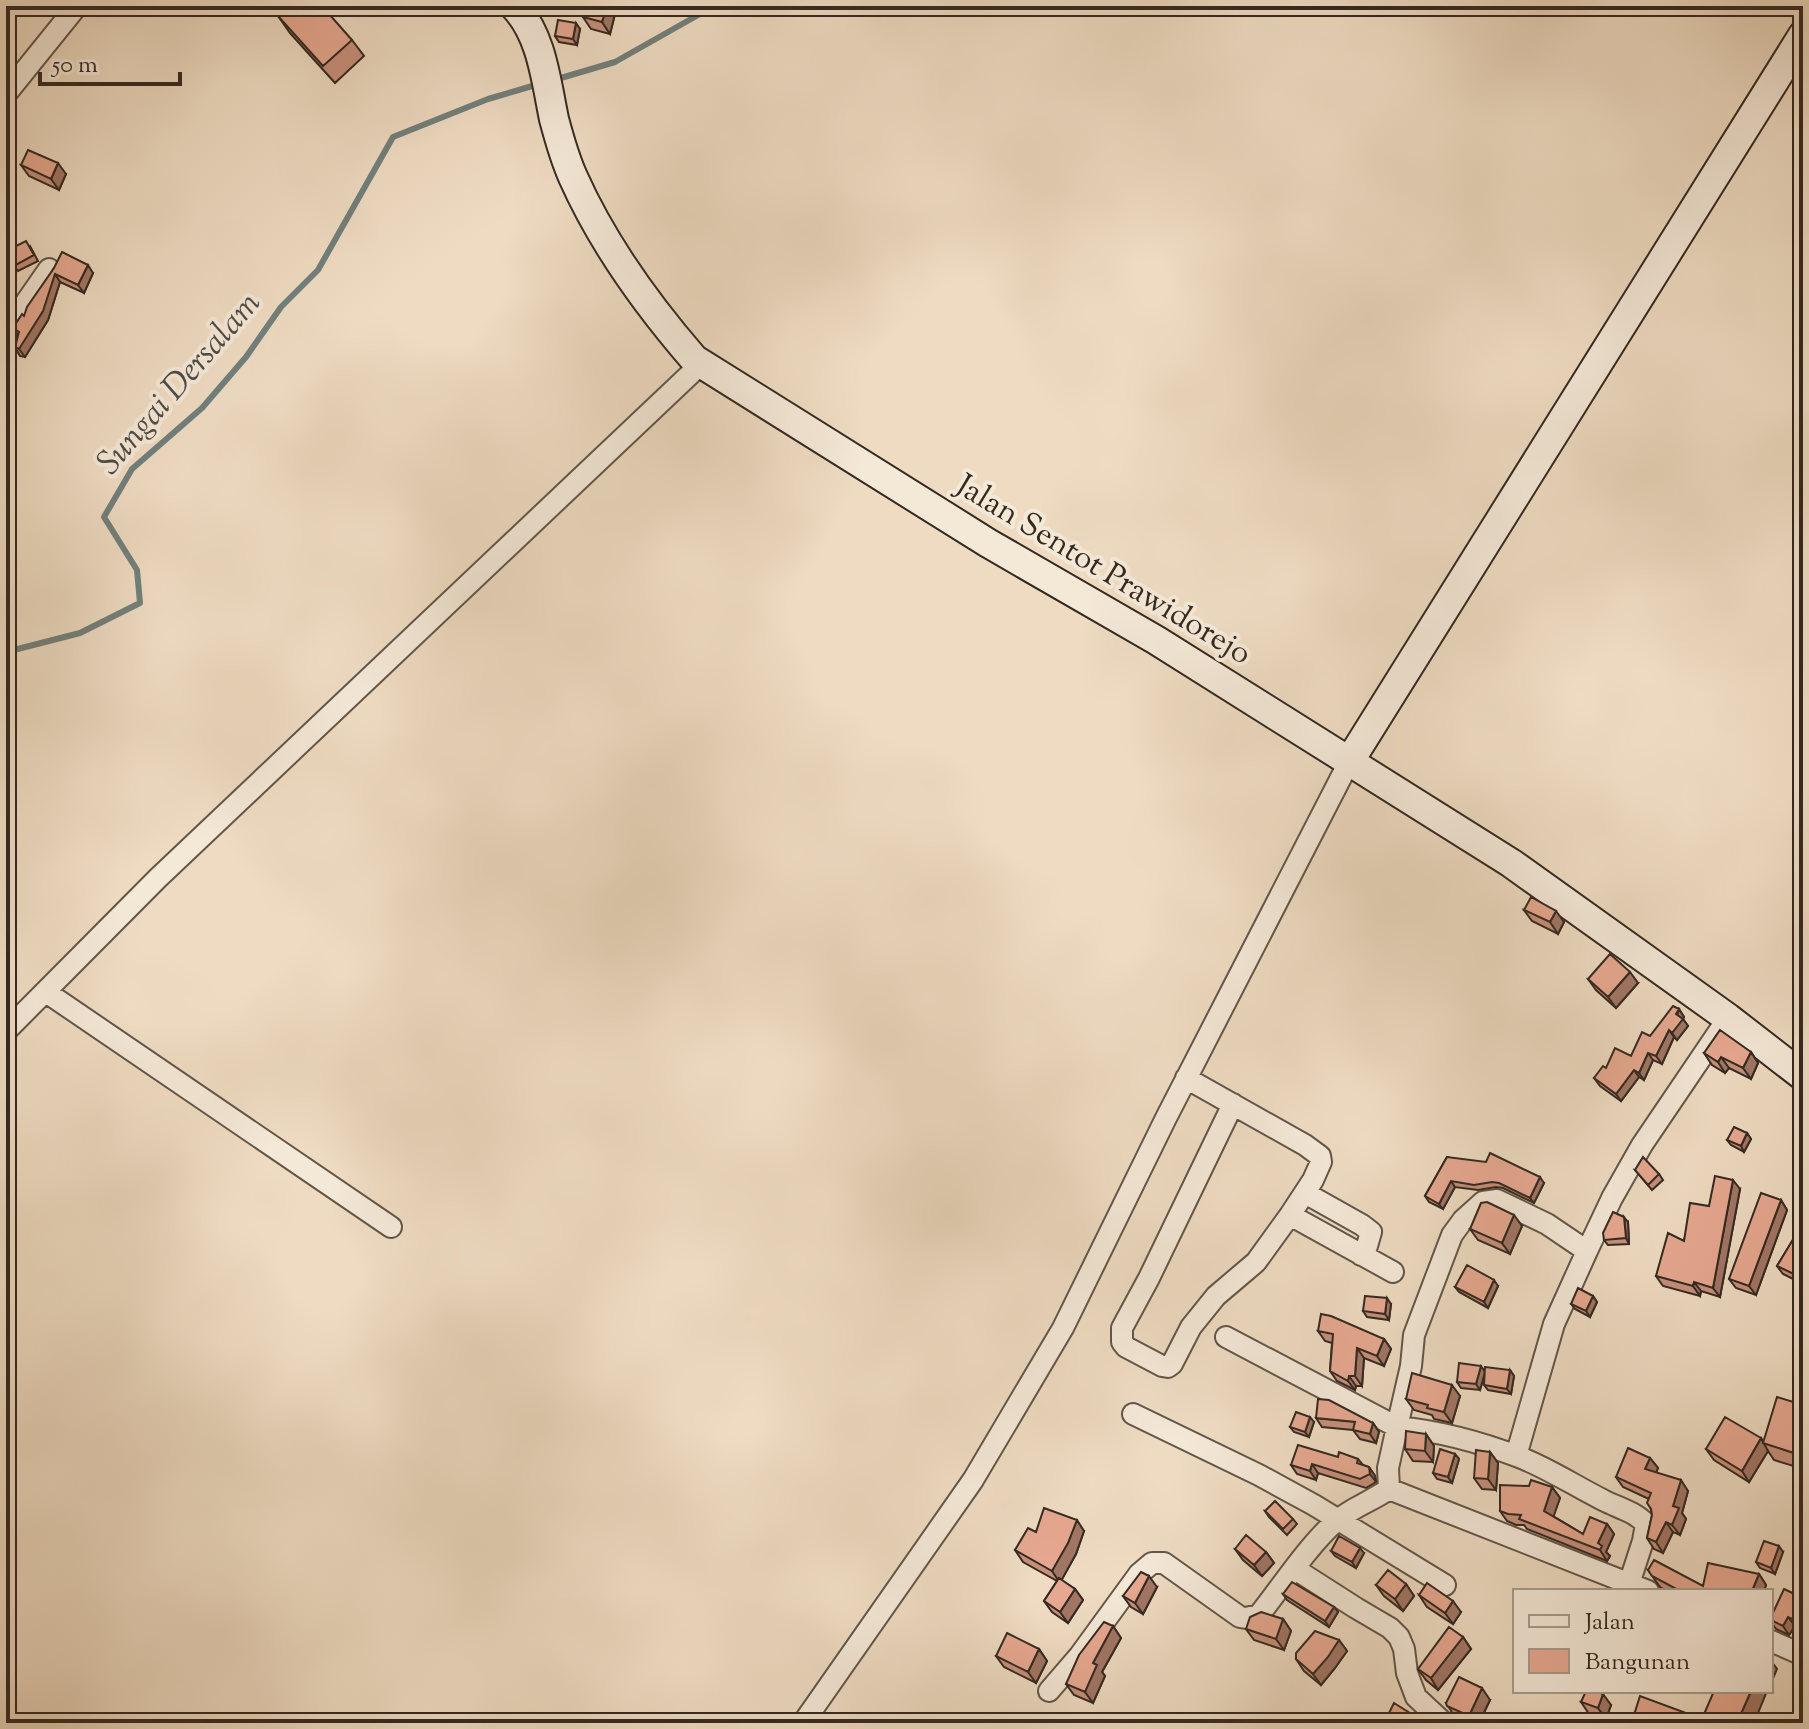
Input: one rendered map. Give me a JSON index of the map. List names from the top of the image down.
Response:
{
  "streets": {
    "main road": ["Jalan Sentot Prawidorejo"]
  },
  "water": ["Sungai Dersalam"],
  "legend": ["Jalan", "Bangunan"],
  "scale_bar": "50 m"
}
